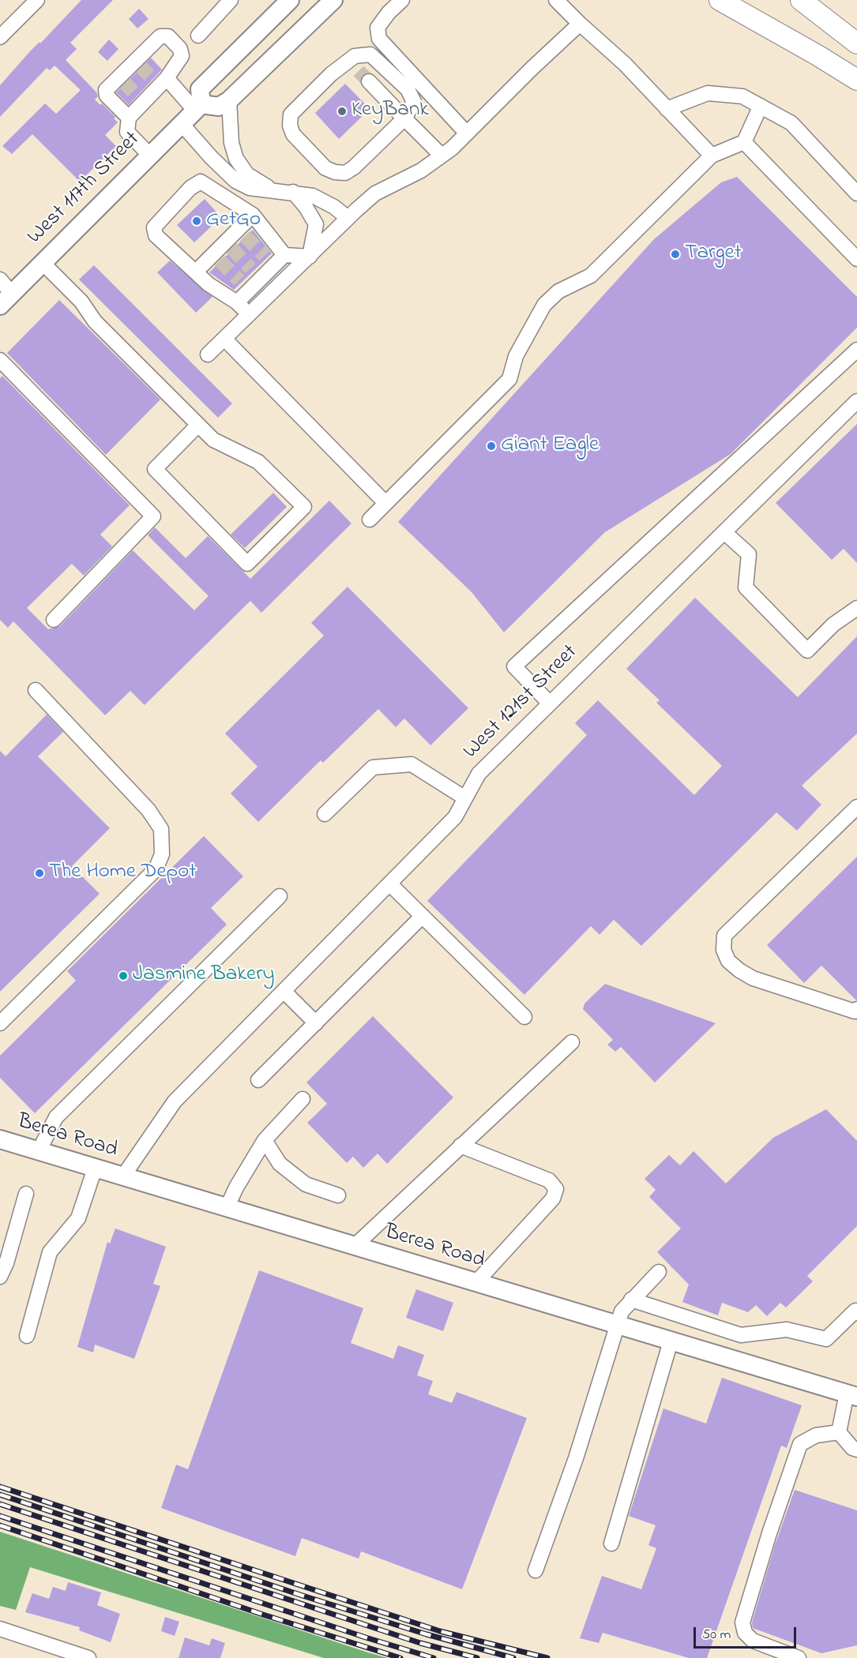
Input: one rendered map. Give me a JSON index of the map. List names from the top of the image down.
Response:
{
  "streets": {
    "main road": ["West 117th Street", "Berea Road"],
    "street": ["West 121st Street"]
  },
  "crossings": [
    ["West 121st Street", "Berea Road"]
  ],
  "places": [
    "KeyBank",
    "GetGo",
    "Target",
    "Giant Eagle",
    "The Home Depot",
    "Jasmine Bakery"
  ],
  "scale_bar": "50 m"
}
